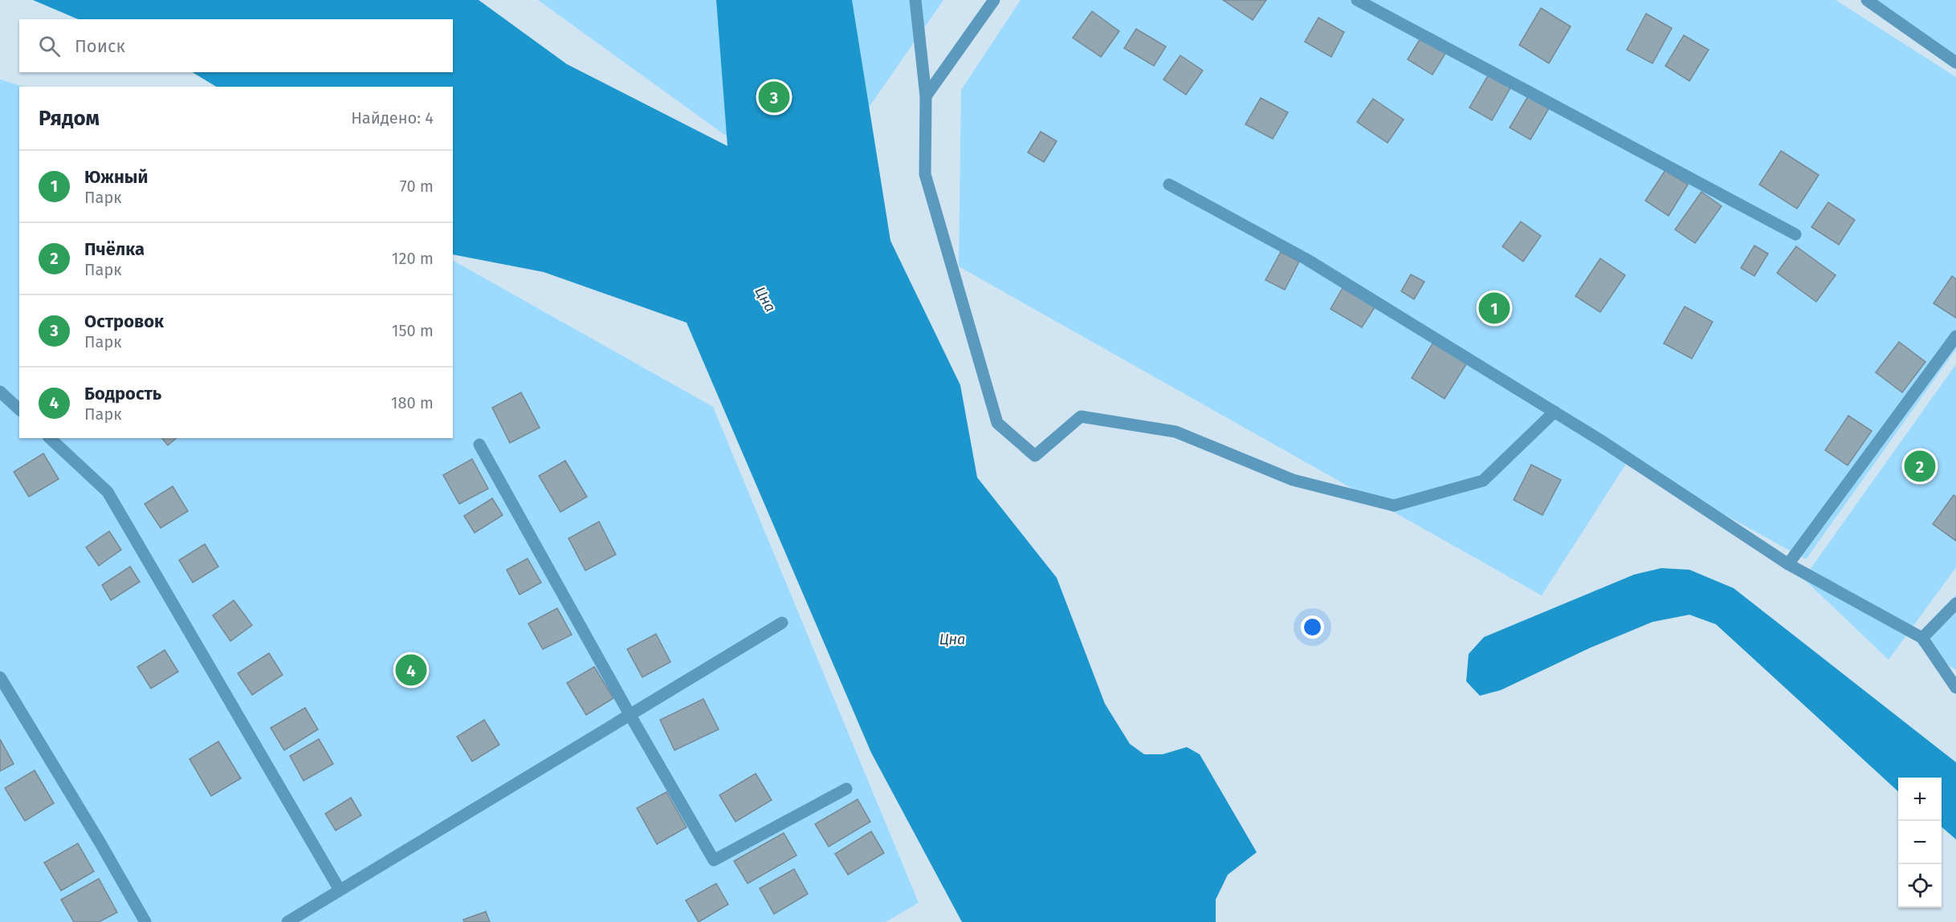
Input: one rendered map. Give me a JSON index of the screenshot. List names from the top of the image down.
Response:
{
  "water": ["Цна"],
  "page": {
    "search": "Поиск",
    "pins": [
      "3",
      "1",
      "2",
      "4"
    ],
    "heading": ["Рядом", "Найдено: 4"],
    "list": [
      {
        "mark": "1",
        "name": "Южный",
        "note": "Парк",
        "value": "70 m"
      },
      {
        "mark": "2",
        "name": "Пчёлка",
        "note": "Парк",
        "value": "120 m"
      },
      {
        "mark": "3",
        "name": "Островок",
        "note": "Парк",
        "value": "150 m"
      },
      {
        "mark": "4",
        "name": "Бодрость",
        "note": "Парк",
        "value": "180 m"
      }
    ],
    "map_buttons": ["+", "−"]
  }
}
